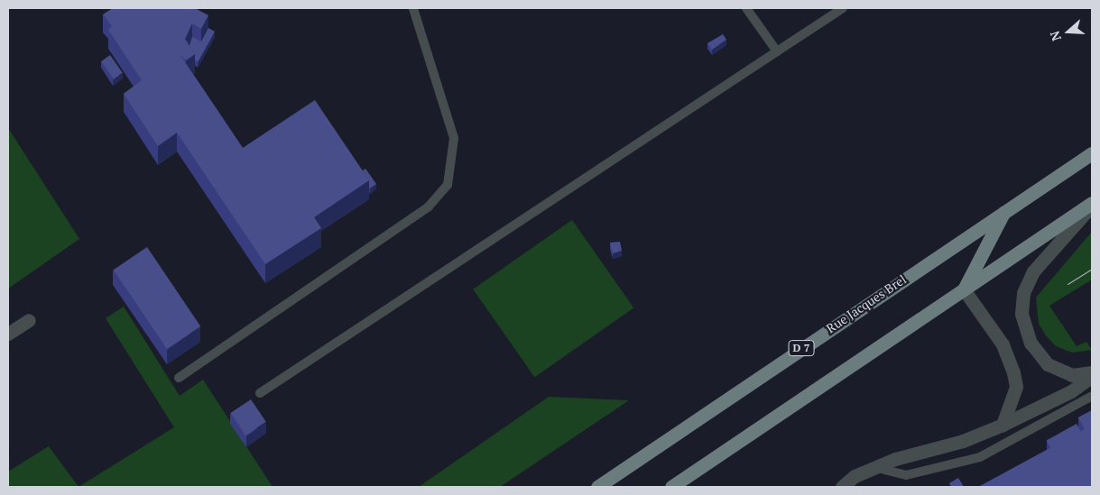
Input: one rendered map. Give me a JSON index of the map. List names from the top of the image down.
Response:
{
  "streets": {
    "main road": ["Rue Jacques Brel", "D 7"]
  },
  "north": "left"
}
